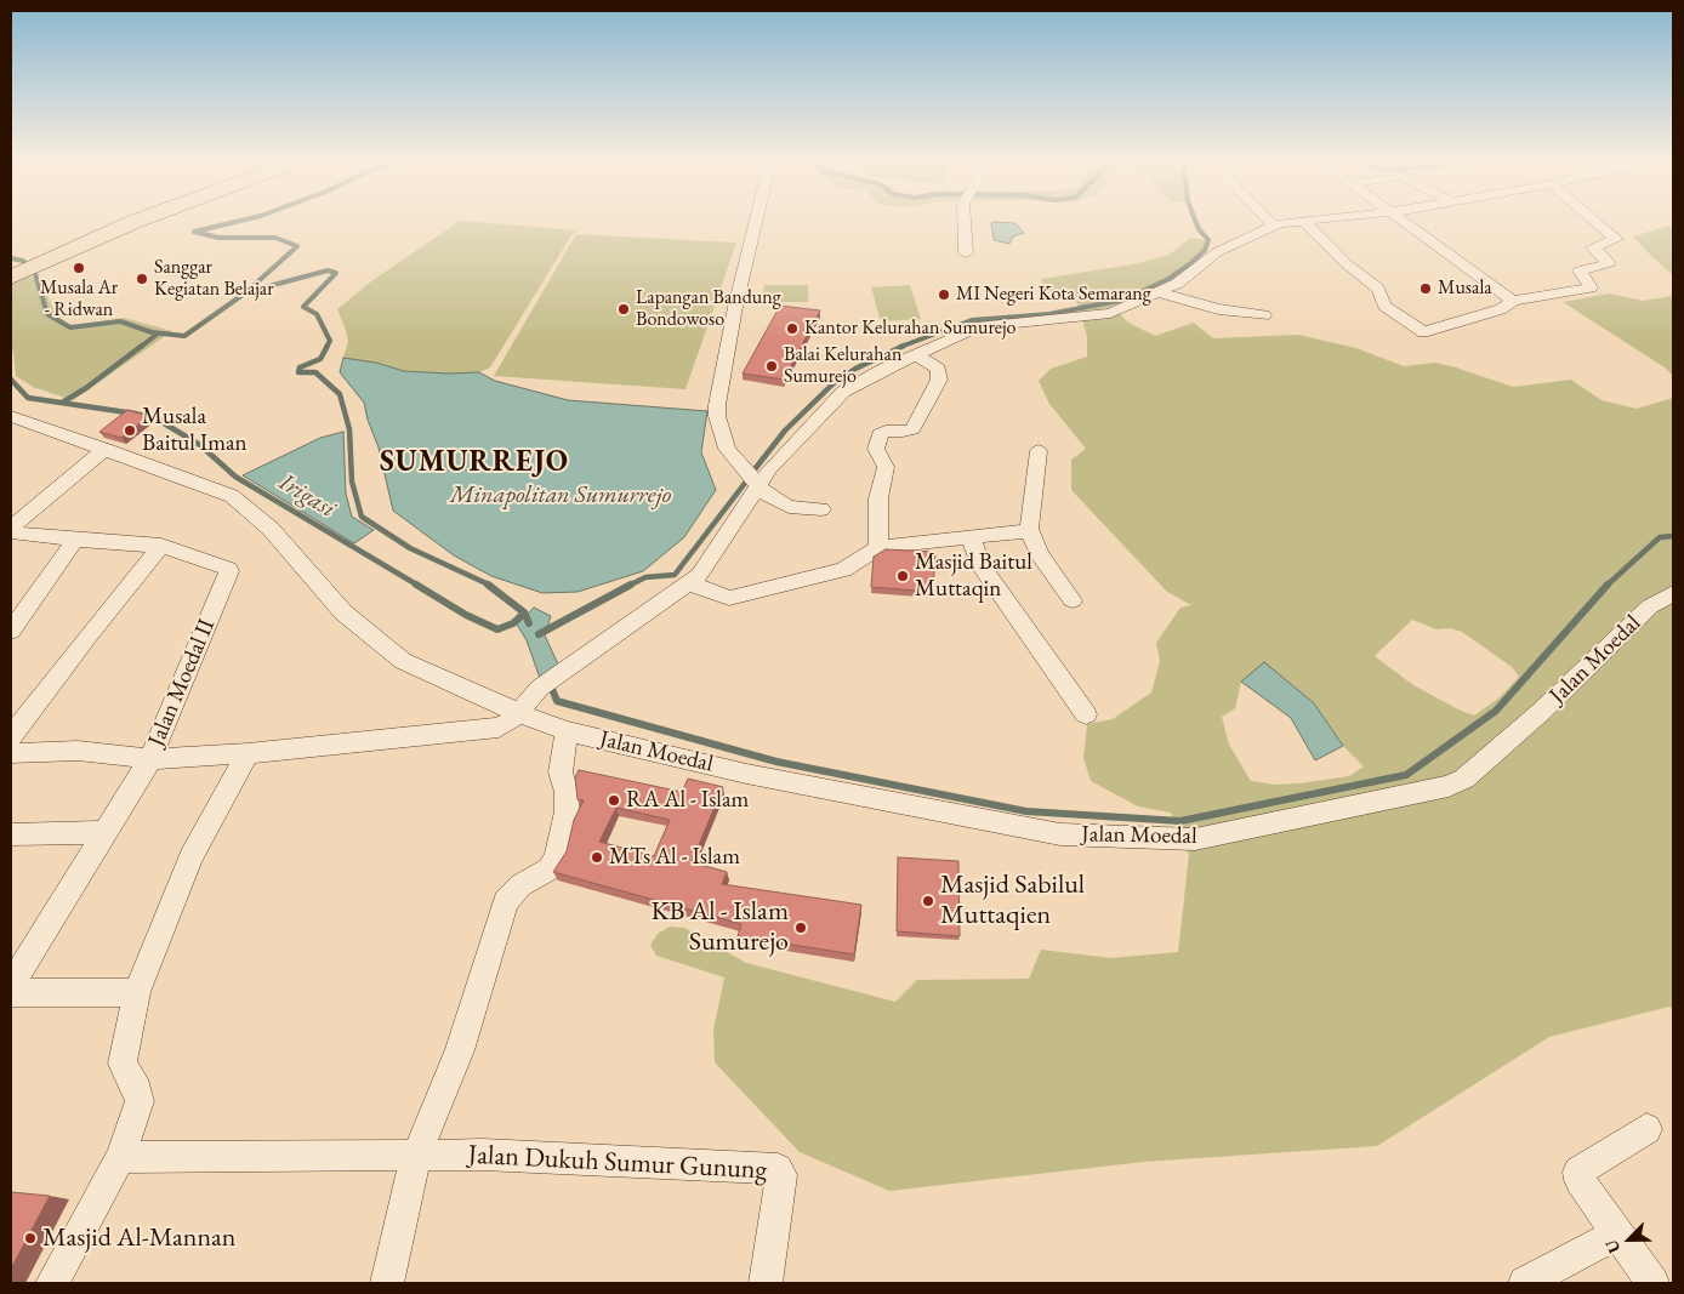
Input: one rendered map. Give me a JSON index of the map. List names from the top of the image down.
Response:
{
  "streets": {
    "street": ["Jalan Moedal", "Jalan Moedal II", "Jalan Dukuh Sumur Gunung"]
  },
  "crossings": [
    ["Jalan Moedal", "Jalan Moedal II"]
  ],
  "districts": ["SUMURREJO"],
  "water": ["Irigasi", "Minapolitan Sumurrejo"],
  "places": [
    "Musala Ar - Ridwan",
    "Sanggar Kegiatan Belajar",
    "Musala",
    "MI Negeri Kota Semarang",
    "Lapangan Bandung Bondowoso",
    "Kantor Kelurahan Sumurejo",
    "Balai Kelurahan Sumurejo",
    "Musala Baitul Iman",
    "Masjid Baitul Muttaqin",
    "RA Al - Islam",
    "MTs Al - Islam",
    "Masjid Sabilul Muttaqien",
    "KB Al - Islam Sumurejo",
    "Masjid Al-Mannan"
  ],
  "north": "bottom left"
}
